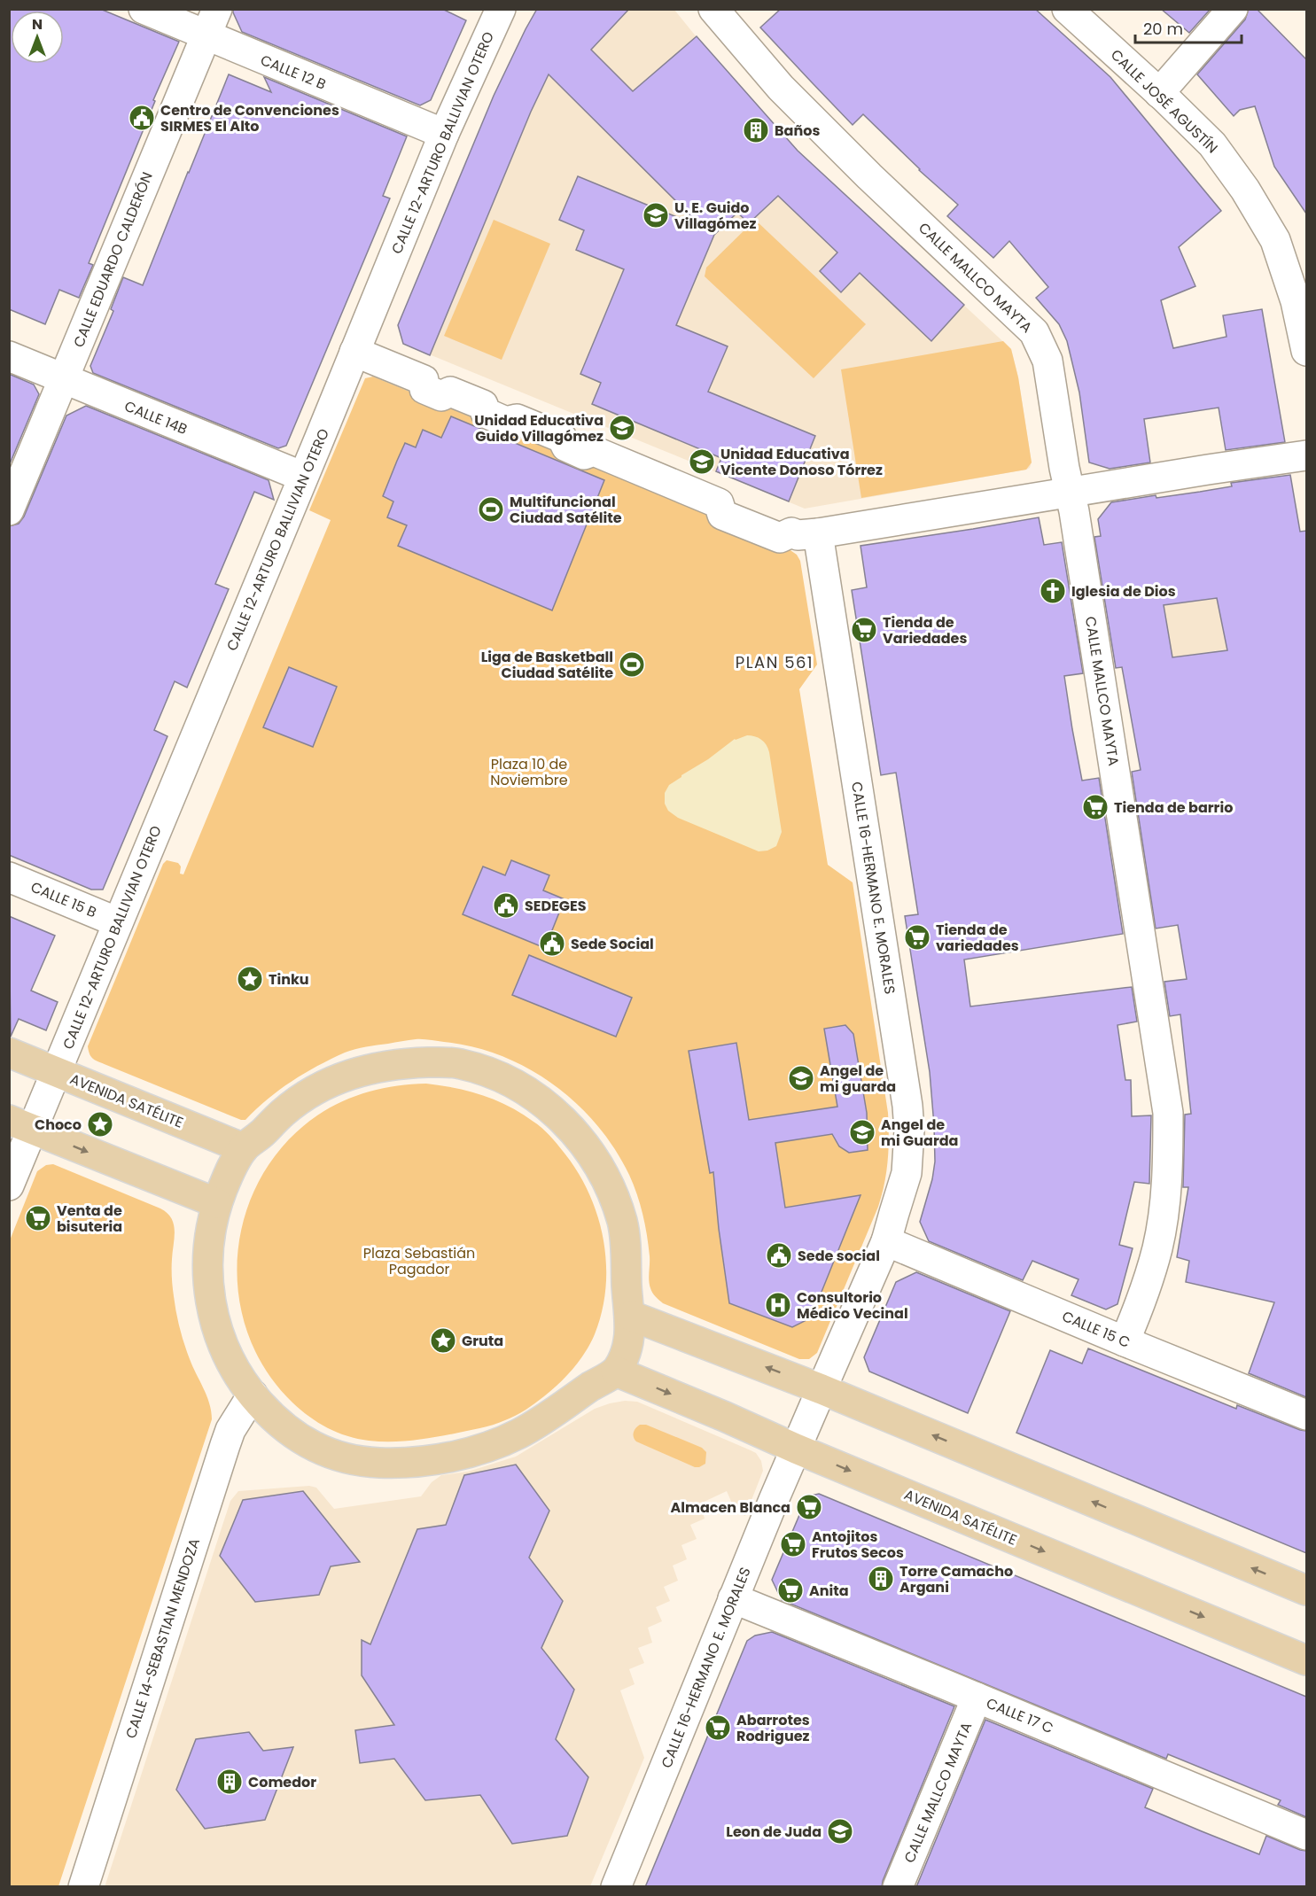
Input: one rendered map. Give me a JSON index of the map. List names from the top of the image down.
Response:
{
  "streets": {
    "main road": ["AVENIDA SATÉLITE"],
    "street": [
      "CALLE 12 B",
      "CALLE JOSÉ AGUSTÍN",
      "CALLE 12-ARTURO BALLIVIAN OTERO",
      "CALLE EDUARDO CALDERÓN",
      "CALLE MALLCO MAYTA",
      "CALLE 14B",
      "CALLE 16-HERMANO E. MORALES",
      "CALLE 15 B",
      "CALLE 15 C",
      "CALLE 14-SEBASTIAN MENDOZA",
      "CALLE 17 C"
    ]
  },
  "crossings": [
    ["CALLE 12 B", "CALLE 12-ARTURO BALLIVIAN OTERO"],
    ["CALLE 12 B", "CALLE EDUARDO CALDERÓN"],
    ["CALLE 12-ARTURO BALLIVIAN OTERO", "CALLE 14B"],
    ["CALLE 12-ARTURO BALLIVIAN OTERO", "CALLE 15 B"],
    ["CALLE 12-ARTURO BALLIVIAN OTERO", "AVENIDA SATÉLITE"],
    ["CALLE EDUARDO CALDERÓN", "CALLE 14B"],
    ["CALLE MALLCO MAYTA", "CALLE 15 C"],
    ["CALLE MALLCO MAYTA", "CALLE 17 C"],
    ["CALLE 16-HERMANO E. MORALES", "AVENIDA SATÉLITE"],
    ["CALLE 16-HERMANO E. MORALES", "CALLE 15 C"],
    ["CALLE 16-HERMANO E. MORALES", "CALLE 17 C"]
  ],
  "districts": ["PLAN 561"],
  "parks": ["Plaza 10 de Noviembre", "Plaza Sebastián Pagador"],
  "places": {
    "public building": [
      "Centro de Convenciones SIRMES El Alto",
      "SEDEGES",
      "Sede Social",
      "Sede social"
    ],
    "building": ["Baños", "Torre Camacho Argani", "Comedor"],
    "school or university": [
      "U. E. Guido Villagómez",
      "Unidad Educativa Guido Villagómez",
      "Unidad Educativa Vicente Donoso Tórrez",
      "Angel de mi guarda",
      "Angel de mi Guarda",
      "Leon de Juda"
    ],
    "sports": ["Multifuncional Ciudad Satélite", "Liga de Basketball Ciudad Satélite"],
    "church": ["Iglesia de Dios"],
    "supermarket": [
      "Tienda de Variedades",
      "Tienda de barrio",
      "Tienda de variedades",
      "Venta de bisuteria",
      "Almacen Blanca",
      "Antojitos Frutos Secos",
      "Anita",
      "Abarrotes Rodriguez"
    ],
    "place": ["Tinku", "Choco", "Gruta"],
    "hospital": ["Consultorio Médico Vecinal"]
  },
  "scale_bar": "20 m",
  "north": "top"
}
